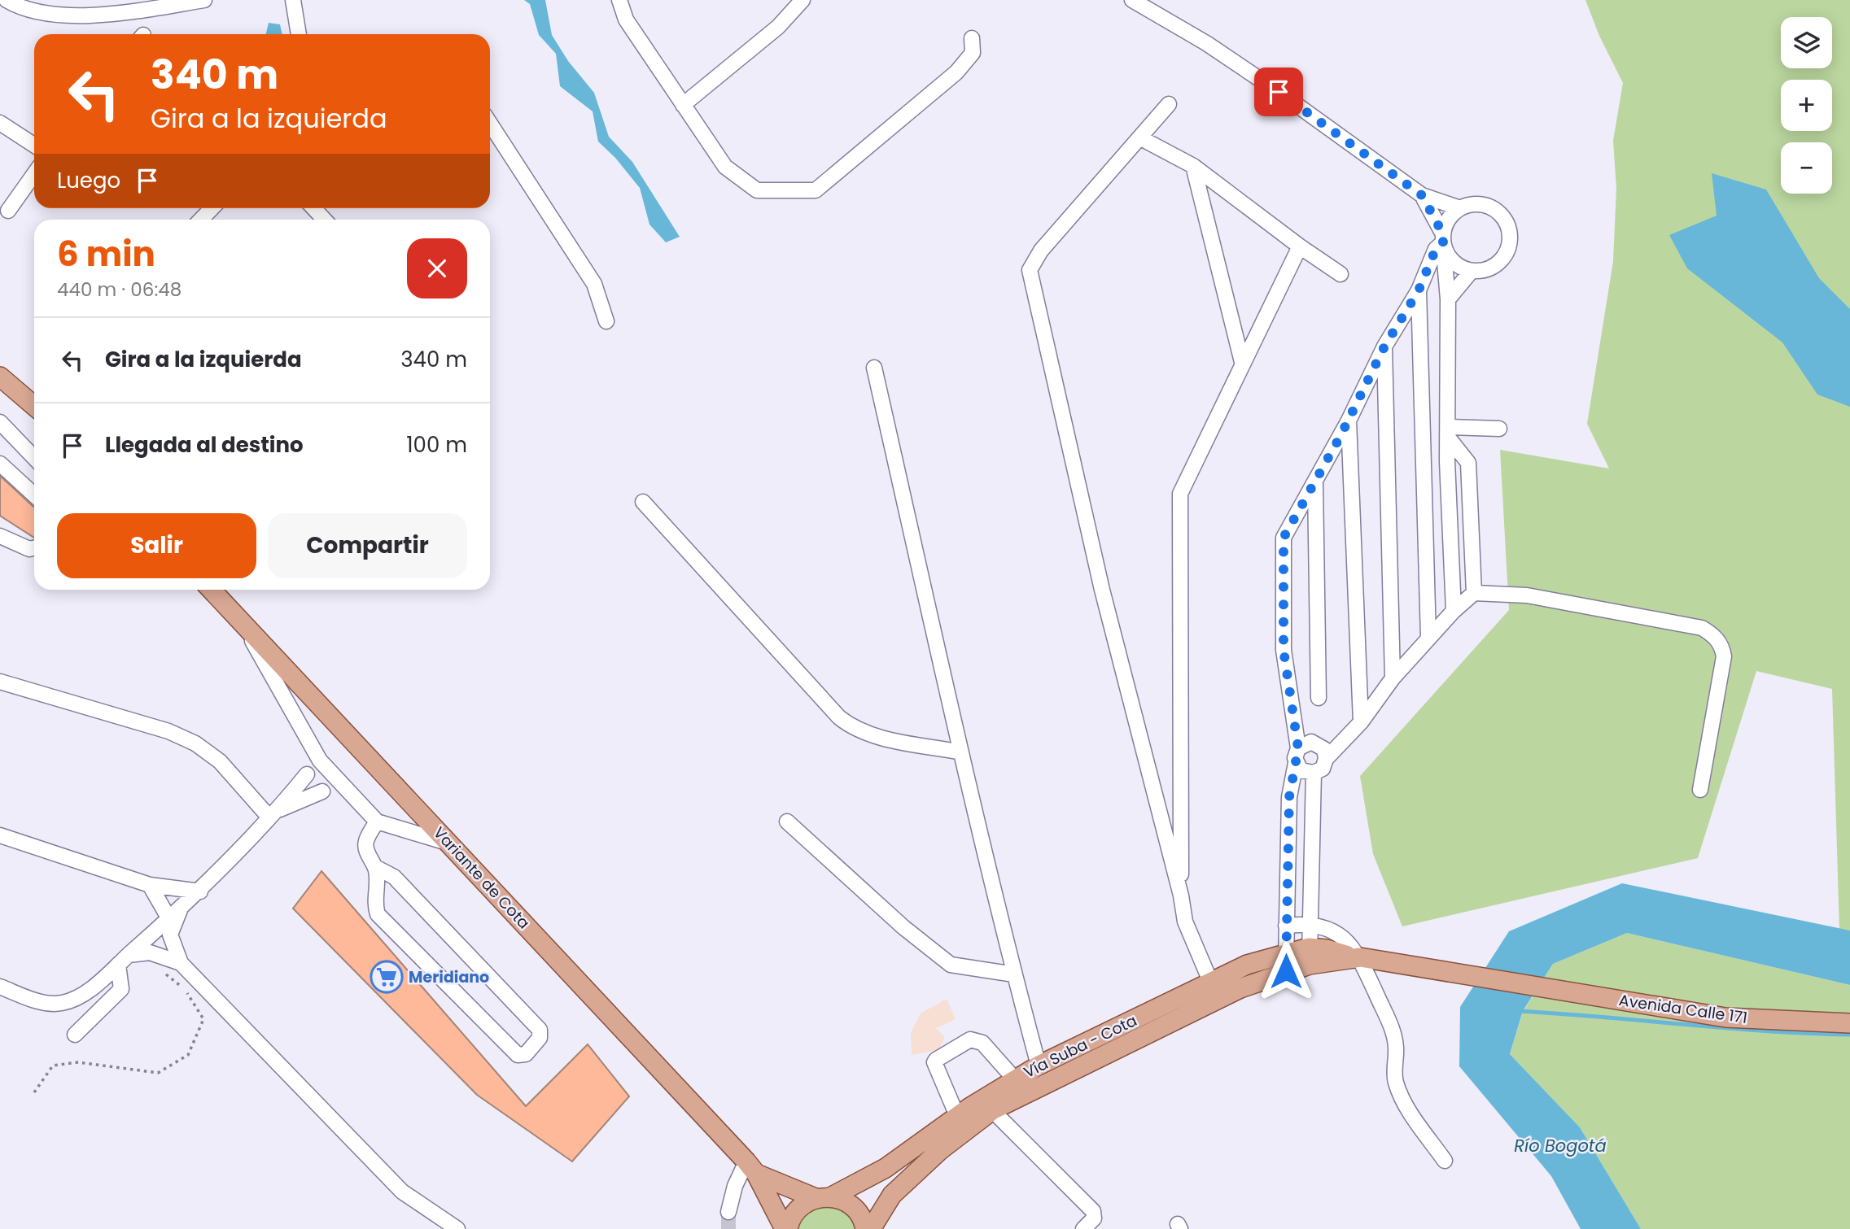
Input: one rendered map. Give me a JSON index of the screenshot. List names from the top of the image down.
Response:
{
  "streets": {
    "main road": ["Variante de Cota", "Avenida Calle 171", "Vía Suba - Cota"]
  },
  "crossings": [
    ["Variante de Cota", "Vía Suba - Cota"],
    ["Avenida Calle 171", "Vía Suba - Cota"]
  ],
  "water": ["Río Bogotá"],
  "places": {
    "supermarket": ["Meridiano"]
  },
  "page": {
    "map_buttons": ["+", "−"],
    "turn": ["340 m", "Gira a la izquierda"],
    "then": "Luego",
    "heading": ["6 min", "440 m · 06:48"],
    "list": [
      {
        "name": "Gira a la izquierda",
        "value": "340 m"
      },
      {
        "name": "Llegada al destino",
        "value": "100 m"
      }
    ],
    "buttons": ["Salir", "Compartir"]
  }
}
